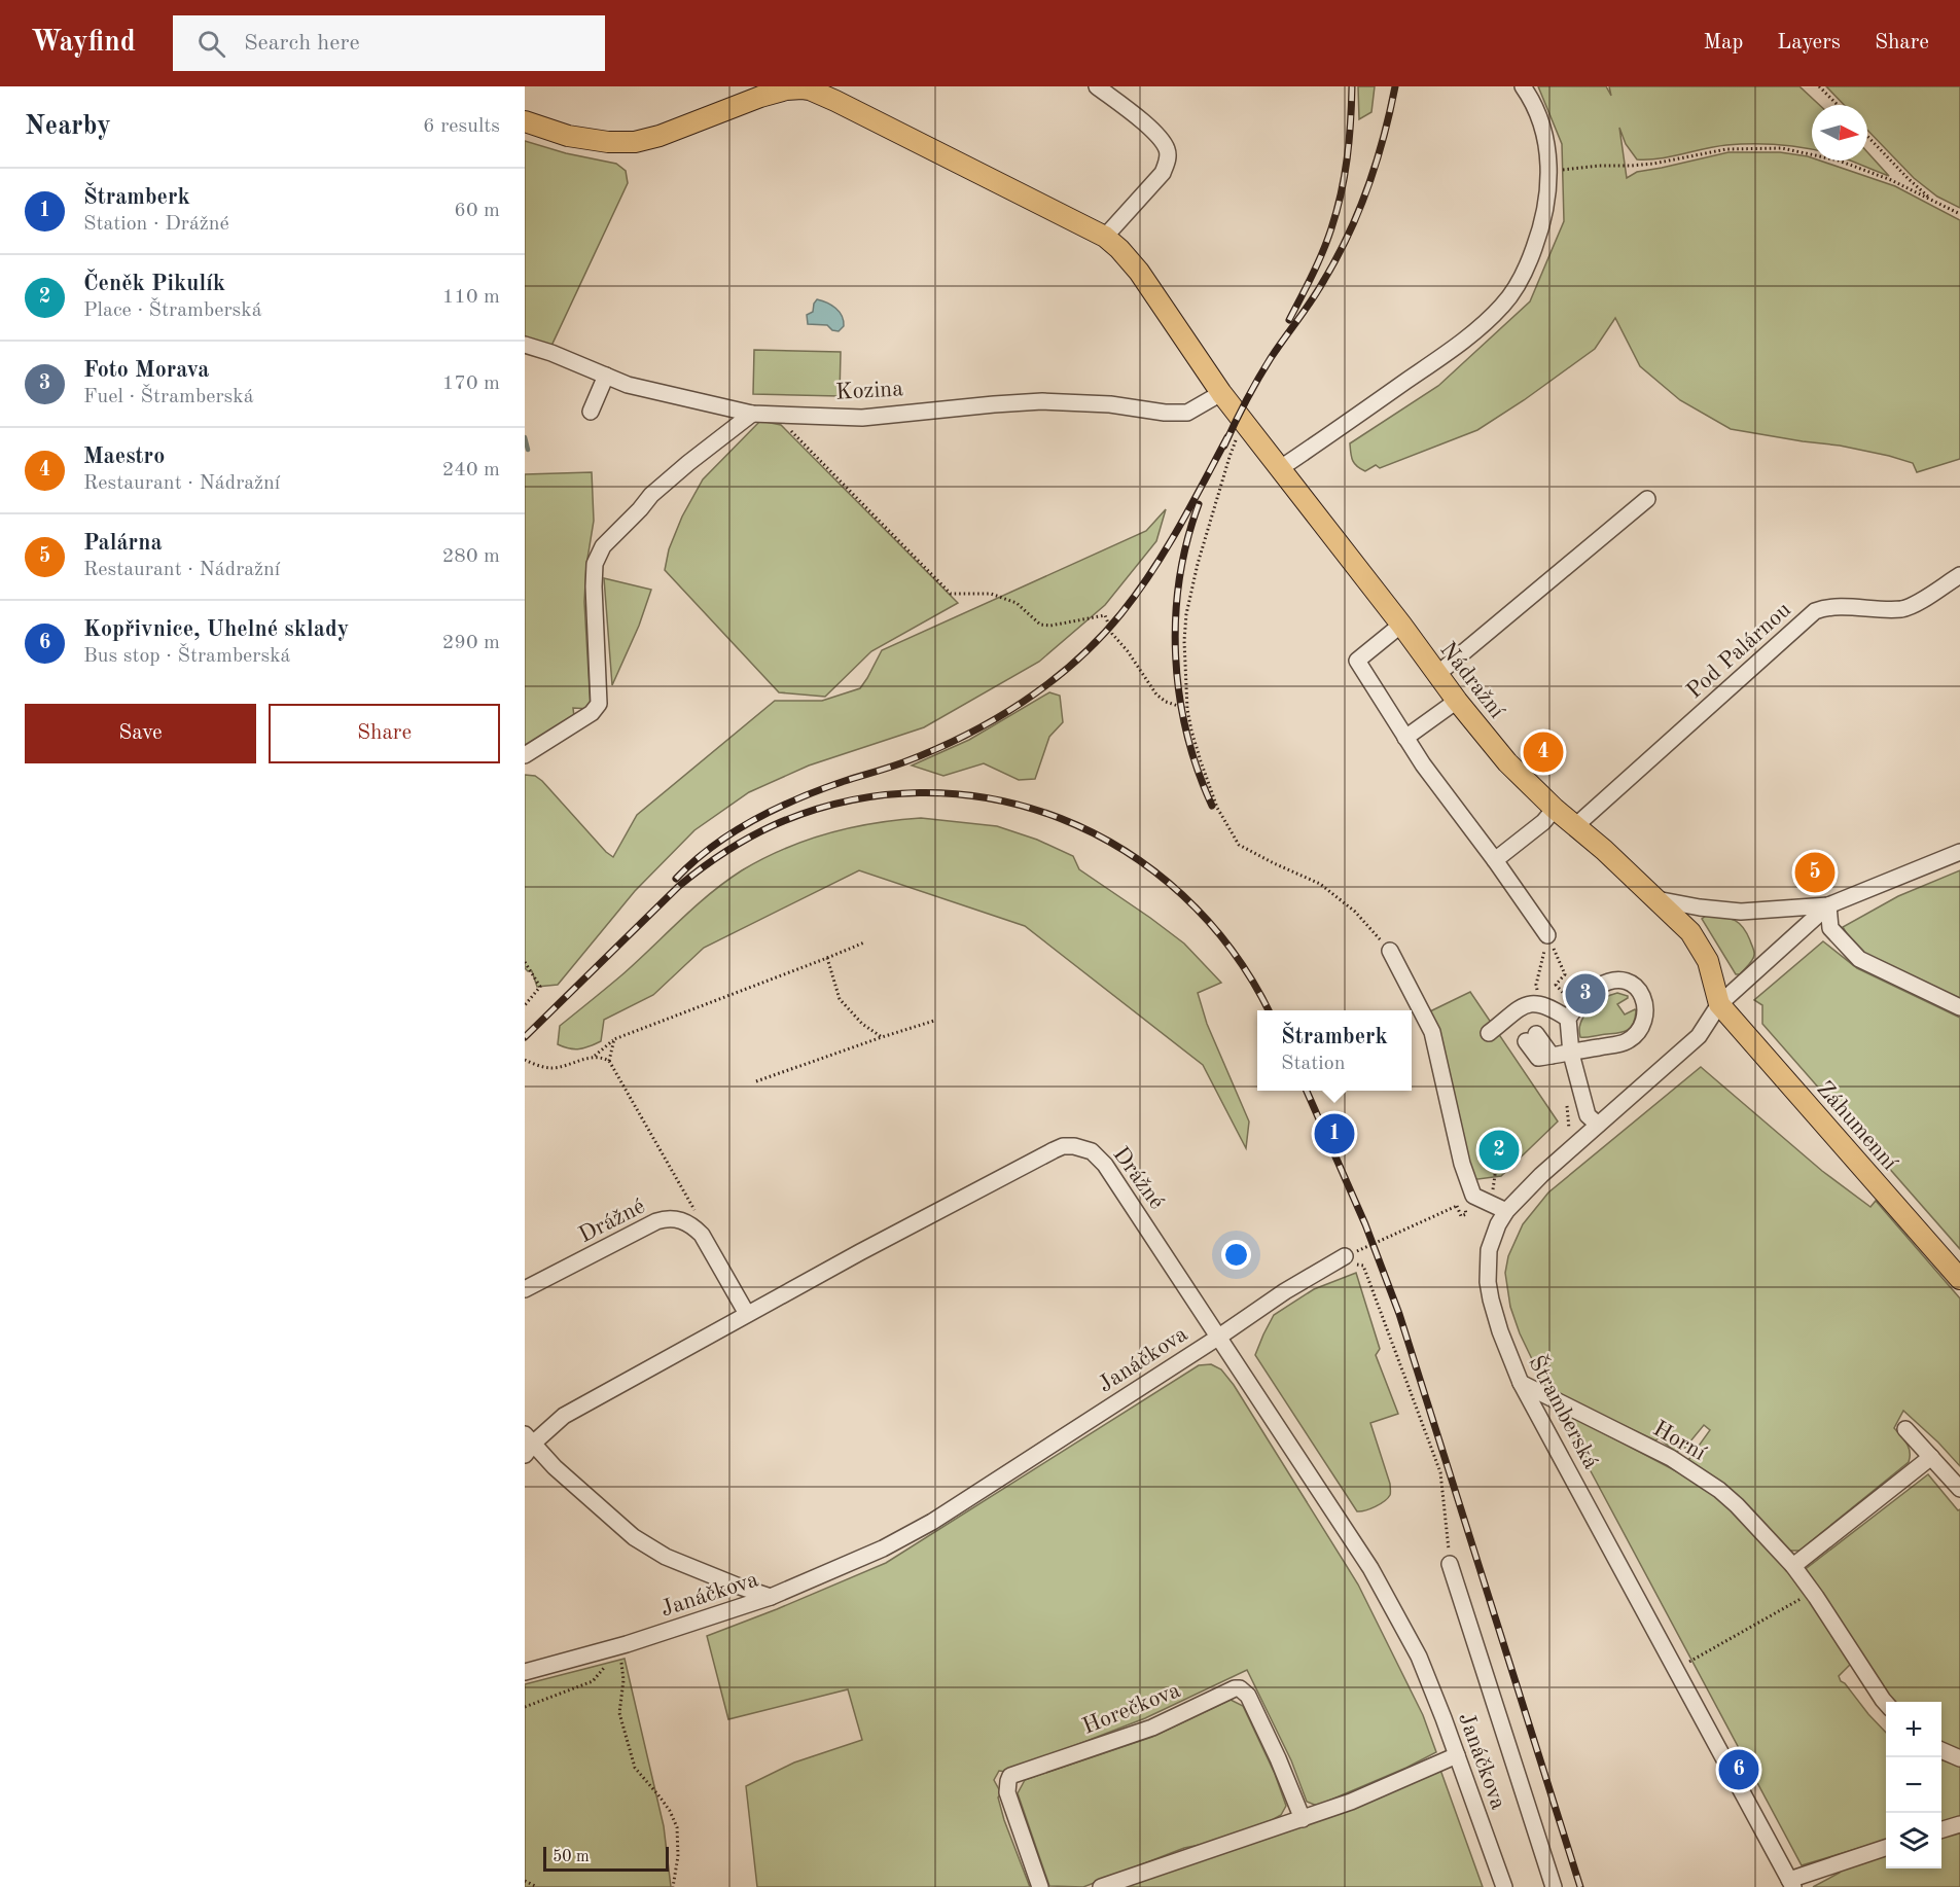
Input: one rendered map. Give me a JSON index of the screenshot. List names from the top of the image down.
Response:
{
  "streets": {
    "main road": ["Nádražní", "Záhumenní"],
    "street": [
      "Kozina",
      "Pod Palárnou",
      "Drážné",
      "Janáčkova",
      "Štramberská",
      "Horní",
      "Horečkova"
    ]
  },
  "crossings": [
    ["Kozina", "Nádražní"],
    ["Pod Palárnou", "Nádražní"],
    ["Nádražní", "Záhumenní"],
    ["Nádražní", "Štramberská"],
    ["Záhumenní", "Štramberská"],
    ["Drážné", "Janáčkova"],
    ["Štramberská", "Horní"]
  ],
  "scale_bar": "50 m",
  "north": "right",
  "page": {
    "header": "Wayfind",
    "search": "Search here",
    "nav": ["Map", "Layers", "Share"],
    "heading": ["Nearby", "6 results"],
    "list": [
      {
        "mark": "1",
        "name": "Štramberk",
        "note": "Station · Drážné",
        "value": "60 m"
      },
      {
        "mark": "2",
        "name": "Čeněk Pikulík",
        "note": "Place · Štramberská",
        "value": "110 m"
      },
      {
        "mark": "3",
        "name": "Foto Morava",
        "note": "Fuel · Štramberská",
        "value": "170 m"
      },
      {
        "mark": "4",
        "name": "Maestro",
        "note": "Restaurant · Nádražní",
        "value": "240 m"
      },
      {
        "mark": "5",
        "name": "Palárna",
        "note": "Restaurant · Nádražní",
        "value": "280 m"
      },
      {
        "mark": "6",
        "name": "Kopřivnice, Uhelné sklady",
        "note": "Bus stop · Štramberská",
        "value": "290 m"
      }
    ],
    "buttons": ["Save", "Share"],
    "pins": [
      "4",
      "5",
      "3",
      "1",
      "2",
      "6"
    ],
    "popup": ["Štramberk", "Station"],
    "map_buttons": ["+", "−"],
    "scale": "50 m"
  }
}
